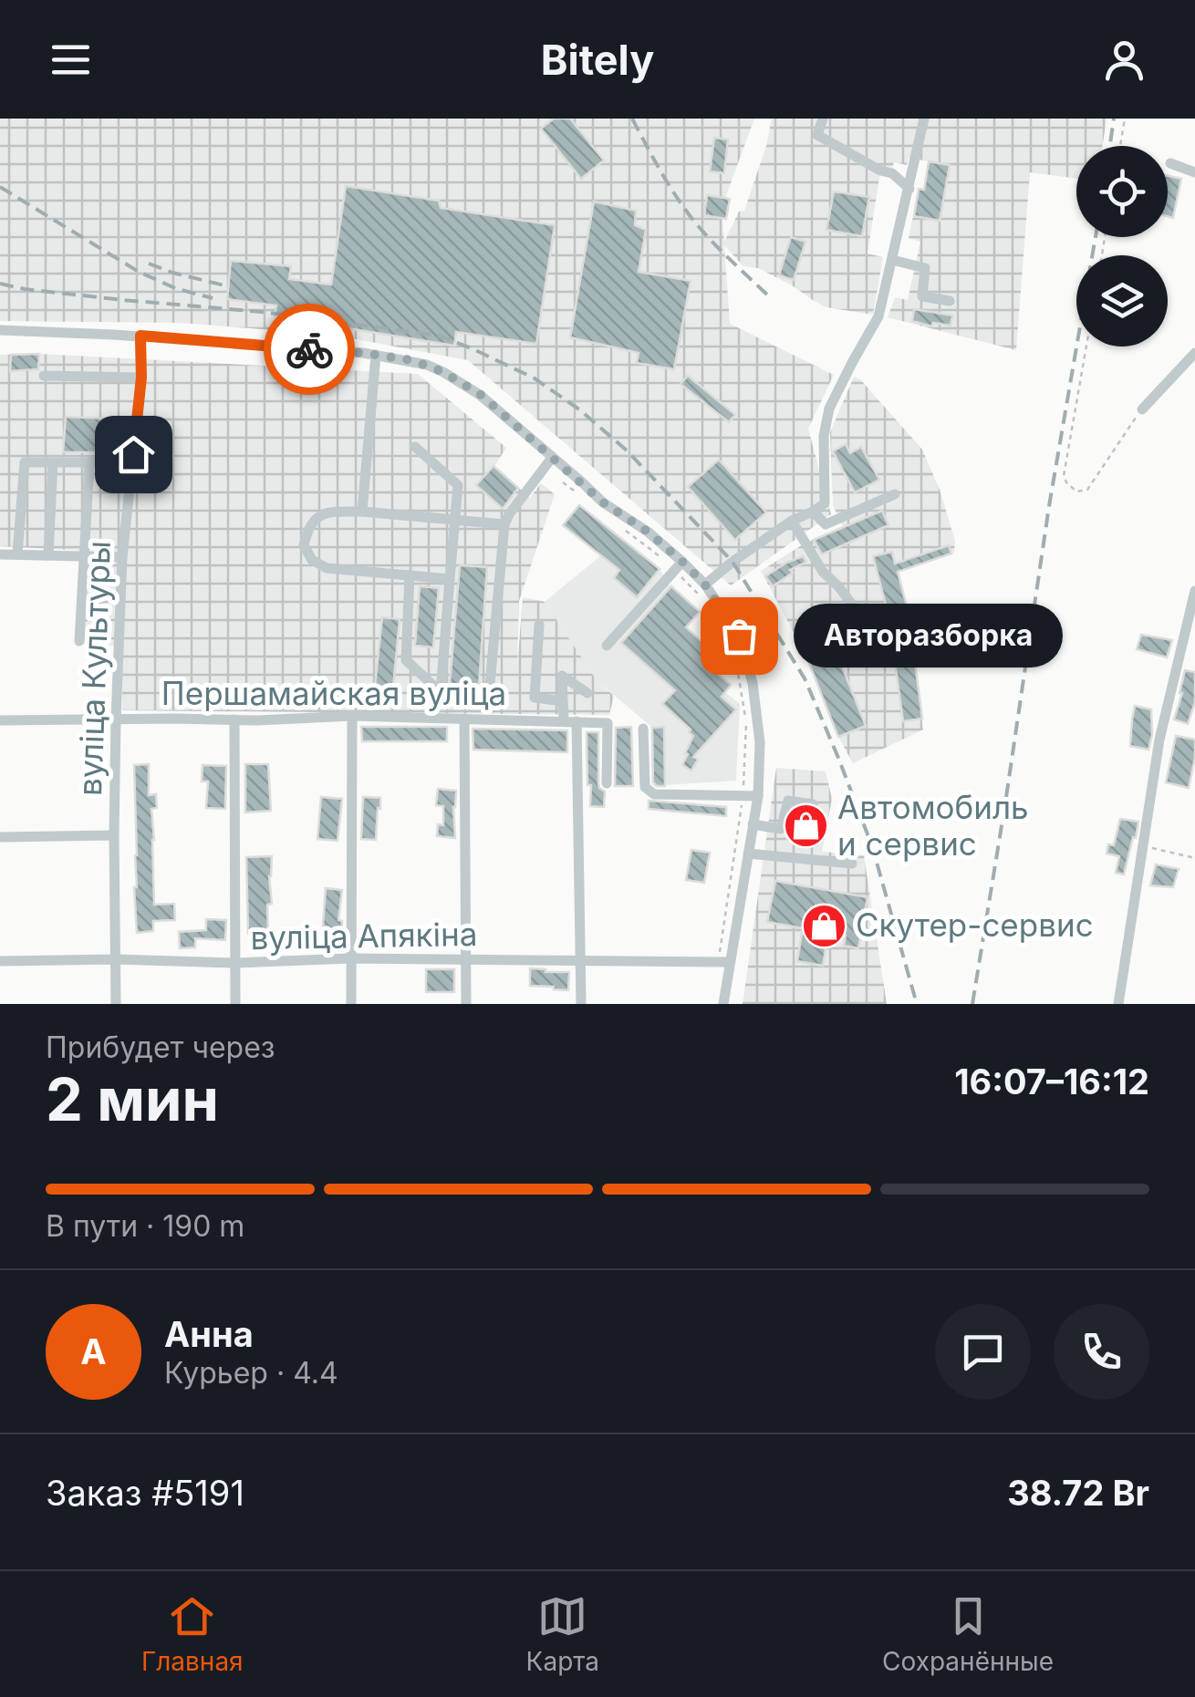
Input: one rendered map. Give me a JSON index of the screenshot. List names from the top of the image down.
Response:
{
  "streets": {
    "street": ["вуліца Культуры", "Першамайская вуліца", "вуліца Апякіна"]
  },
  "crossings": [
    ["вуліца Культуры", "Першамайская вуліца"],
    ["вуліца Культуры", "вуліца Апякіна"]
  ],
  "places": {
    "other": ["Авторазборка"],
    "shop": ["Автомобиль и сервис", "Скутер-сервис"]
  },
  "page": {
    "header": "Bitely",
    "bubble": "Авторазборка",
    "heading": ["2 мин", "Прибудет через", "16:07–16:12"],
    "panel": [
      "Анна",
      "Курьер · 4.4",
      "Заказ #5191",
      "38.72 Br"
    ],
    "bar": "В пути · 190 m",
    "round": "А",
    "tabs": ["Главная", "Карта", "Сохранённые"]
  }
}
